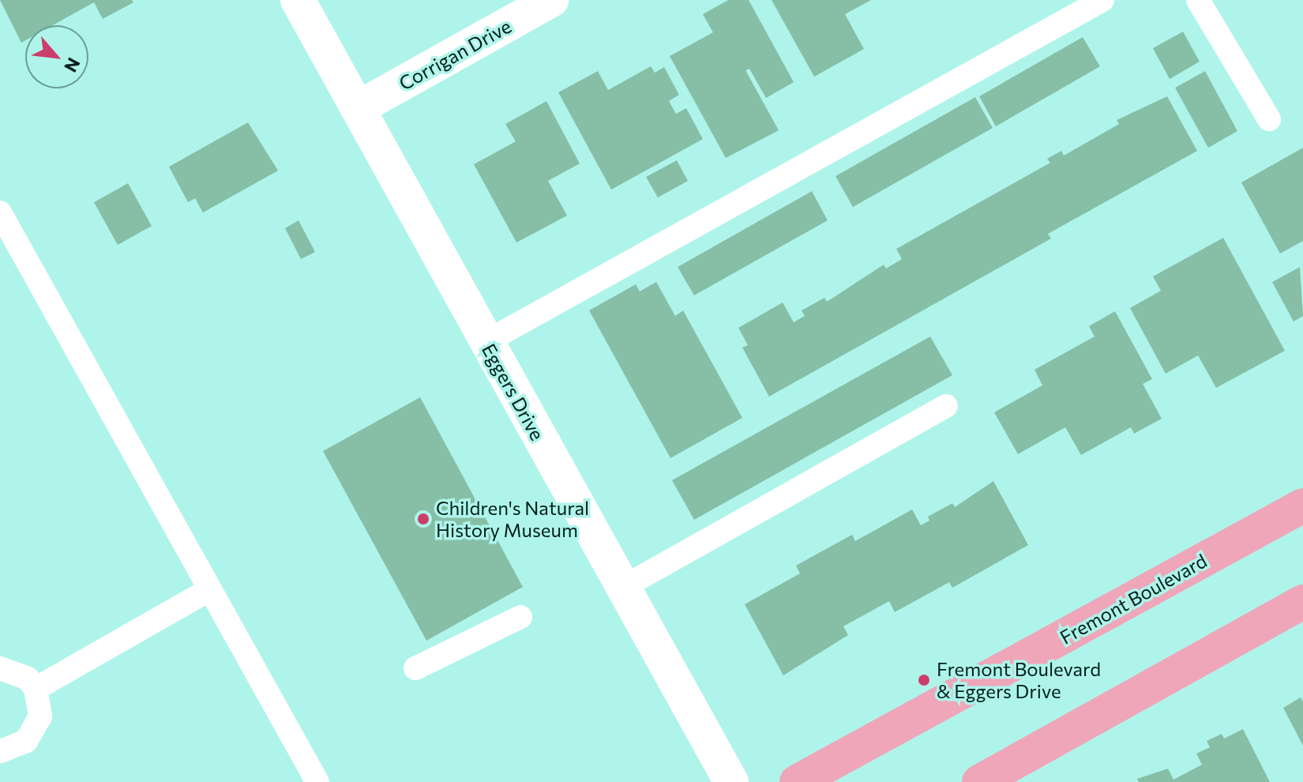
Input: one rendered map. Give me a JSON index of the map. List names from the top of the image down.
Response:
{
  "streets": {
    "main road": ["Fremont Boulevard"],
    "street": ["Corrigan Drive", "Eggers Drive"]
  },
  "crossings": [
    ["Corrigan Drive", "Eggers Drive"]
  ],
  "places": ["Children's Natural History Museum", "Fremont Boulevard & Eggers Drive"],
  "north": "bottom right"
}
